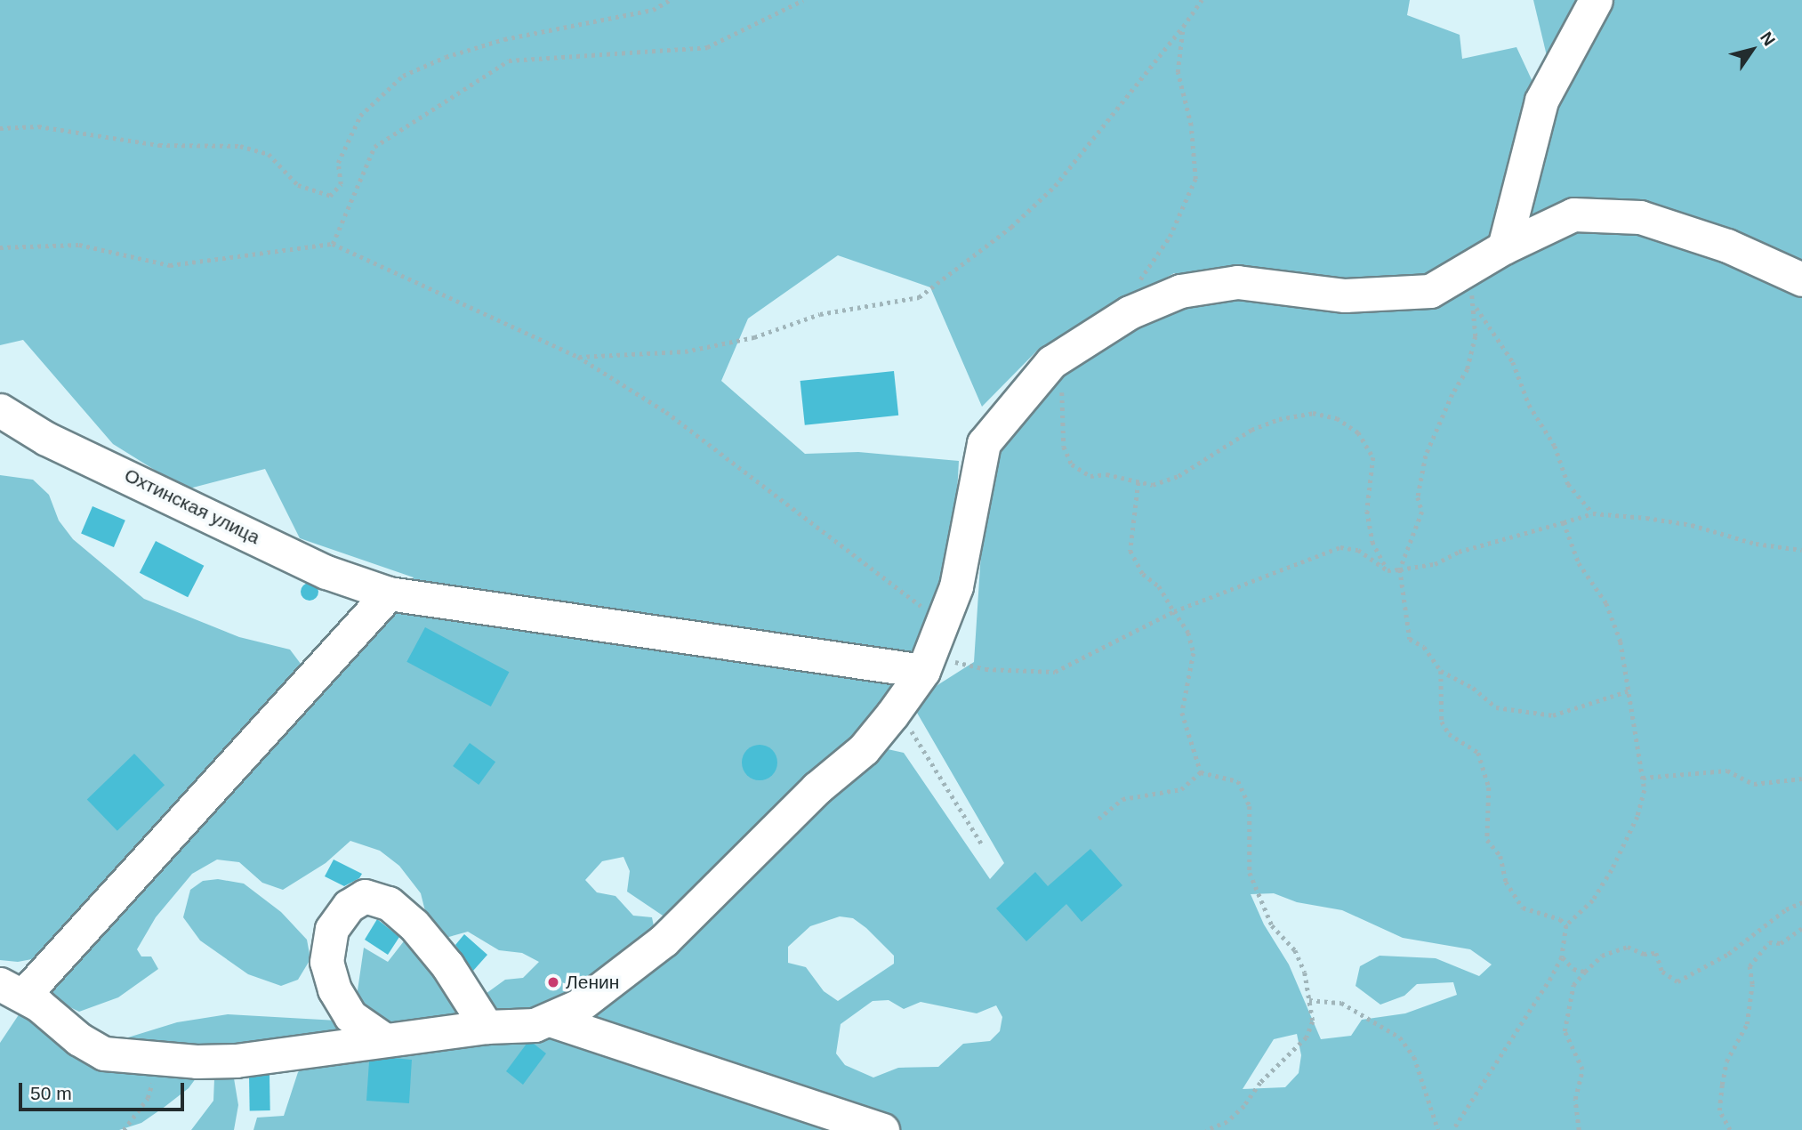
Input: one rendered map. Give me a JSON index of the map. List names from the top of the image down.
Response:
{
  "streets": {
    "street": ["Охтинская улица"]
  },
  "places": ["Ленин"],
  "scale_bar": "50 m",
  "north": "top right"
}
